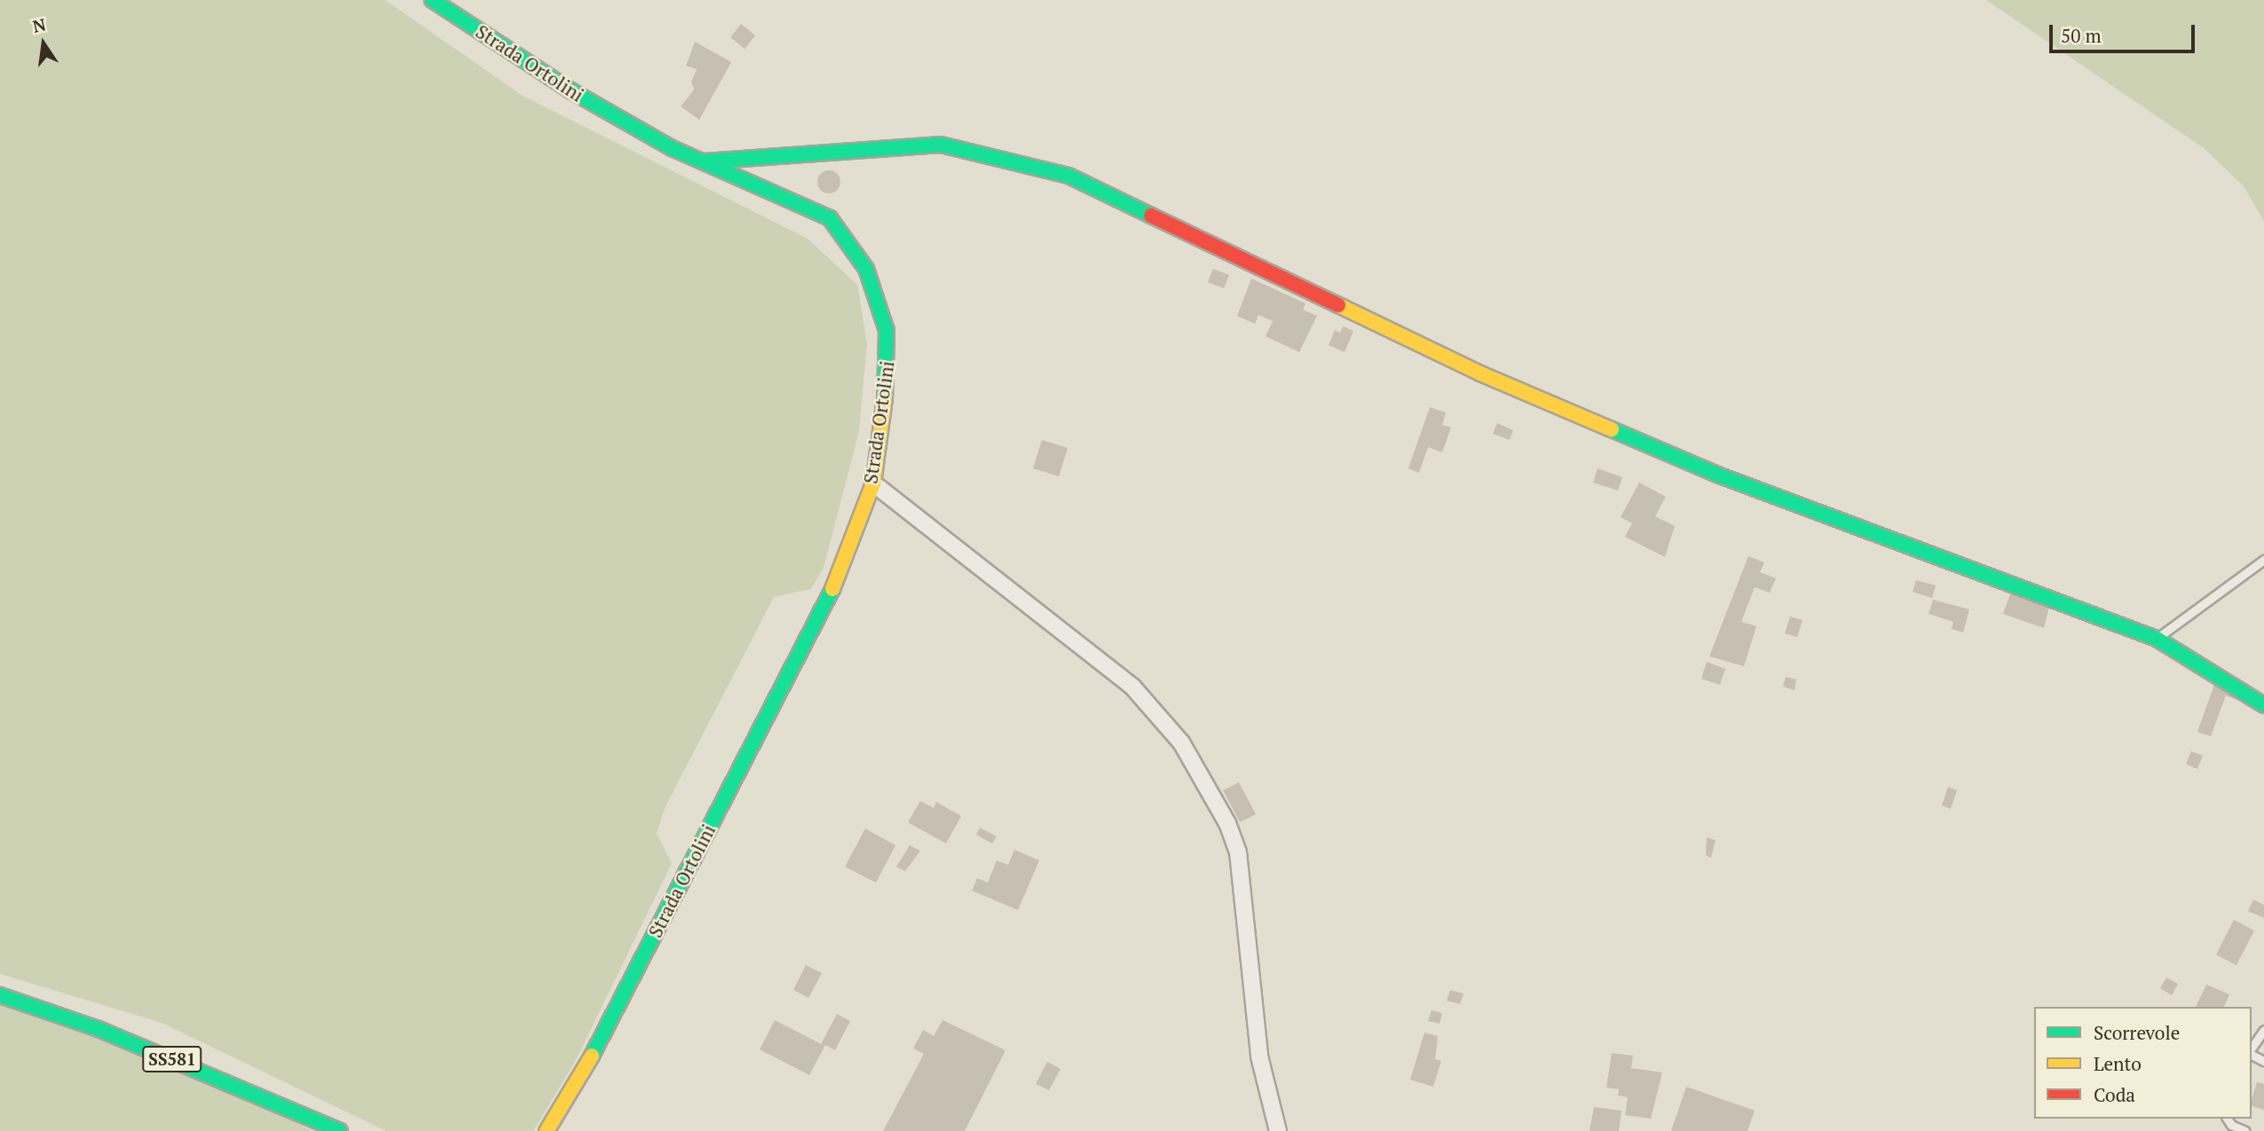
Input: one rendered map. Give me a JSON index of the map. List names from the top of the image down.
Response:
{
  "streets": {
    "street": ["Strada Ortolini", "SS581"]
  },
  "legend": ["Scorrevole", "Lento", "Coda"],
  "scale_bar": "50 m",
  "north": "top"
}
